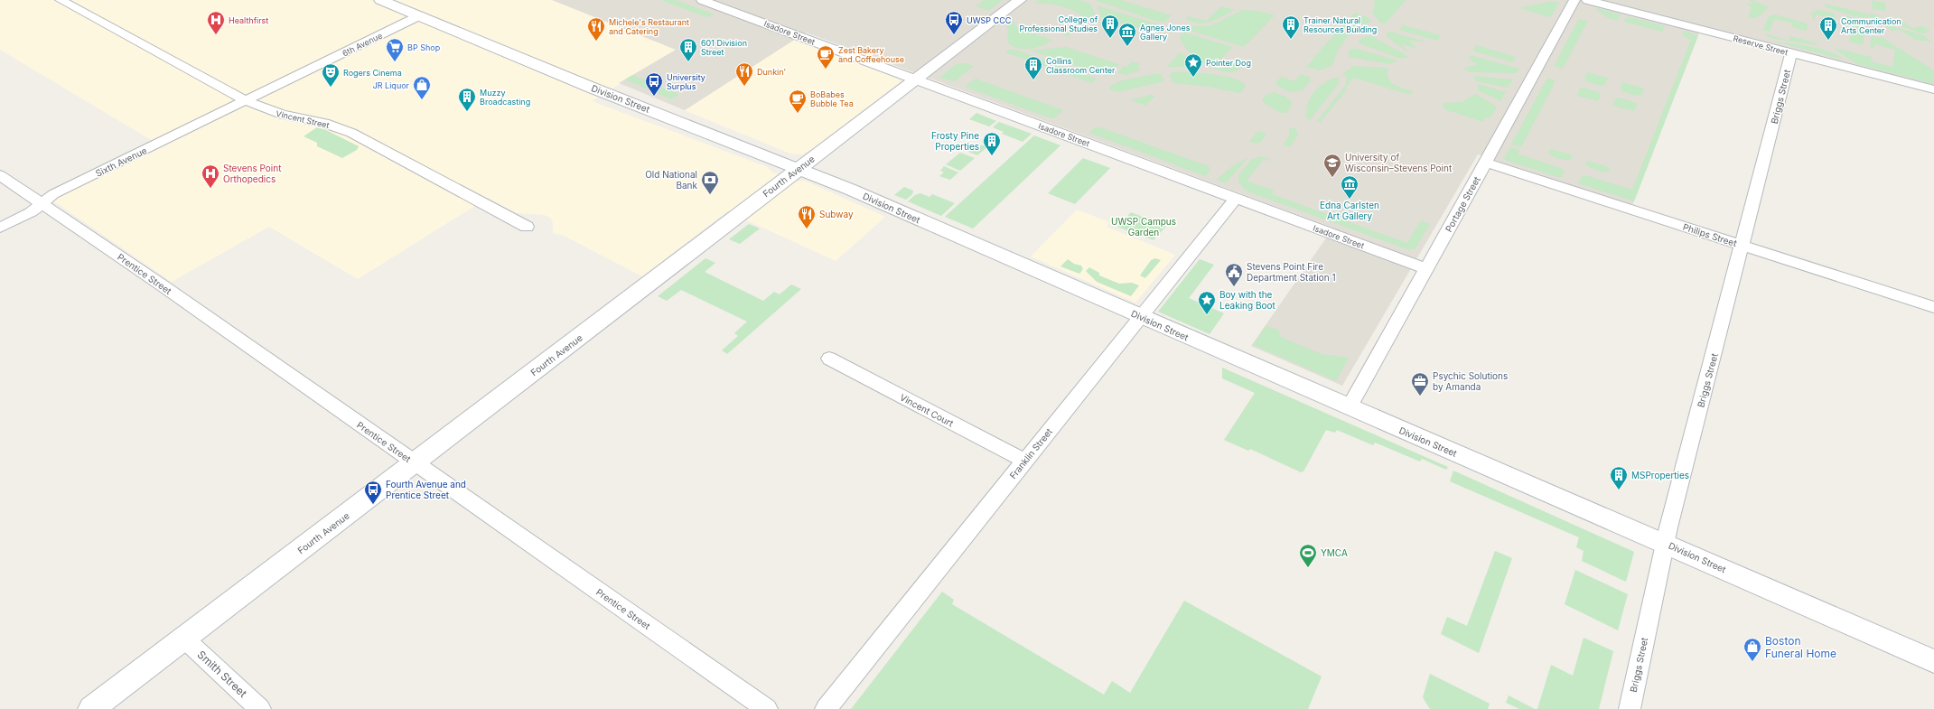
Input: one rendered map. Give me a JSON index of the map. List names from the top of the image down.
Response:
{
  "streets": {
    "main road": ["Division Street", "Fourth Avenue"],
    "street": [
      "Isadore Street",
      "6th Avenue",
      "Reserve Street",
      "Briggs Street",
      "Vincent Street",
      "Sixth Avenue",
      "Portage Street",
      "Philips Street",
      "Prentice Street",
      "Vincent Court",
      "Franklin Street",
      "Smith Street"
    ]
  },
  "crossings": [
    ["Isadore Street", "Fourth Avenue"],
    ["Isadore Street", "Portage Street"],
    ["Isadore Street", "Franklin Street"],
    ["6th Avenue", "Division Street"],
    ["6th Avenue", "Vincent Street"],
    ["6th Avenue", "Sixth Avenue"],
    ["Reserve Street", "Briggs Street"],
    ["Briggs Street", "Division Street"],
    ["Briggs Street", "Philips Street"],
    ["Division Street", "Fourth Avenue"],
    ["Division Street", "Portage Street"],
    ["Division Street", "Franklin Street"],
    ["Vincent Street", "Sixth Avenue"],
    ["Sixth Avenue", "Prentice Street"],
    ["Fourth Avenue", "Prentice Street"],
    ["Fourth Avenue", "Smith Street"],
    ["Portage Street", "Philips Street"],
    ["Vincent Court", "Franklin Street"]
  ],
  "parks": ["UWSP Campus Garden"],
  "places": {
    "hospital": ["Healthfirst", "Stevens Point Orthopedics"],
    "bus stop": ["UWSP CCC", "University Surplus", "Fourth Avenue and Prentice Street"],
    "building": [
      "College of Professional Studies",
      "Trainer Natural Resources Building",
      "Communication Arts Center",
      "601 Division Street",
      "Collins Classroom Center",
      "Muzzy Broadcasting",
      "Frosty Pine Properties",
      "MSProperties"
    ],
    "restaurant": ["Michele's Restaurant and Catering", "Dunkin'", "Subway"],
    "museum": ["Agnes Jones Gallery", "Edna Carlsten Art Gallery"],
    "supermarket": ["BP Shop"],
    "cafe": ["Zest Bakery and Coffeehouse", "BoBabes Bubble Tea"],
    "place": ["Pointer Dog", "Boy with the Leaking Boot"],
    "theatre": ["Rogers Cinema"],
    "shop": ["JR Liquor", "Boston Funeral Home"],
    "school or university": ["University of Wisconsin–Stevens Point"],
    "bank": ["Old National Bank"],
    "public building": ["Stevens Point Fire Department Station 1"],
    "office": ["Psychic Solutions by Amanda"],
    "sports": ["YMCA"]
  }
}
